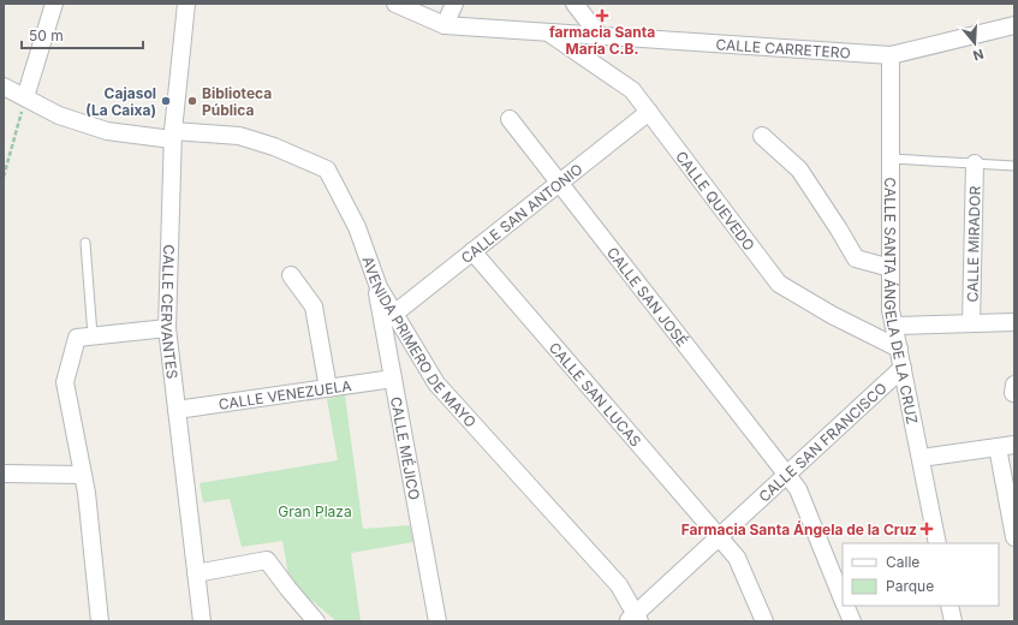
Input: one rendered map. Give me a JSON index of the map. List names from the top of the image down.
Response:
{
  "streets": {
    "street": [
      "CALLE CARRETERO",
      "CALLE QUEVEDO",
      "CALLE SAN ANTONIO",
      "CALLE MIRADOR",
      "CALLE SAN JOSÉ",
      "CALLE SANTA ÁNGELA DE LA CRUZ",
      "CALLE CERVANTES",
      "AVENIDA PRIMERO DE MAYO",
      "CALLE VENEZUELA",
      "CALLE SAN LUCAS",
      "CALLE SAN FRANCISCO",
      "CALLE MÉJICO"
    ]
  },
  "crossings": [
    ["CALLE CARRETERO", "CALLE QUEVEDO"],
    ["CALLE CARRETERO", "CALLE SANTA ÁNGELA DE LA CRUZ"],
    ["CALLE QUEVEDO", "CALLE SAN ANTONIO"],
    ["CALLE QUEVEDO", "CALLE SANTA ÁNGELA DE LA CRUZ"],
    ["CALLE SAN ANTONIO", "CALLE SAN JOSÉ"],
    ["CALLE SAN ANTONIO", "AVENIDA PRIMERO DE MAYO"],
    ["CALLE SAN ANTONIO", "CALLE SAN LUCAS"],
    ["CALLE SAN JOSÉ", "CALLE SAN FRANCISCO"],
    ["CALLE SANTA ÁNGELA DE LA CRUZ", "CALLE SAN FRANCISCO"],
    ["CALLE CERVANTES", "AVENIDA PRIMERO DE MAYO"],
    ["CALLE CERVANTES", "CALLE VENEZUELA"],
    ["AVENIDA PRIMERO DE MAYO", "CALLE SAN FRANCISCO"],
    ["AVENIDA PRIMERO DE MAYO", "CALLE MÉJICO"],
    ["CALLE VENEZUELA", "CALLE MÉJICO"],
    ["CALLE SAN LUCAS", "CALLE SAN FRANCISCO"]
  ],
  "parks": ["Gran Plaza"],
  "places": {
    "health": ["farmacia Santa María C.B.", "Farmacia Santa Ángela de la Cruz"],
    "other": ["Cajasol (La Caixa)", "Biblioteca Pública"]
  },
  "legend": ["Calle", "Parque"],
  "scale_bar": "50 m",
  "north": "bottom"
}
